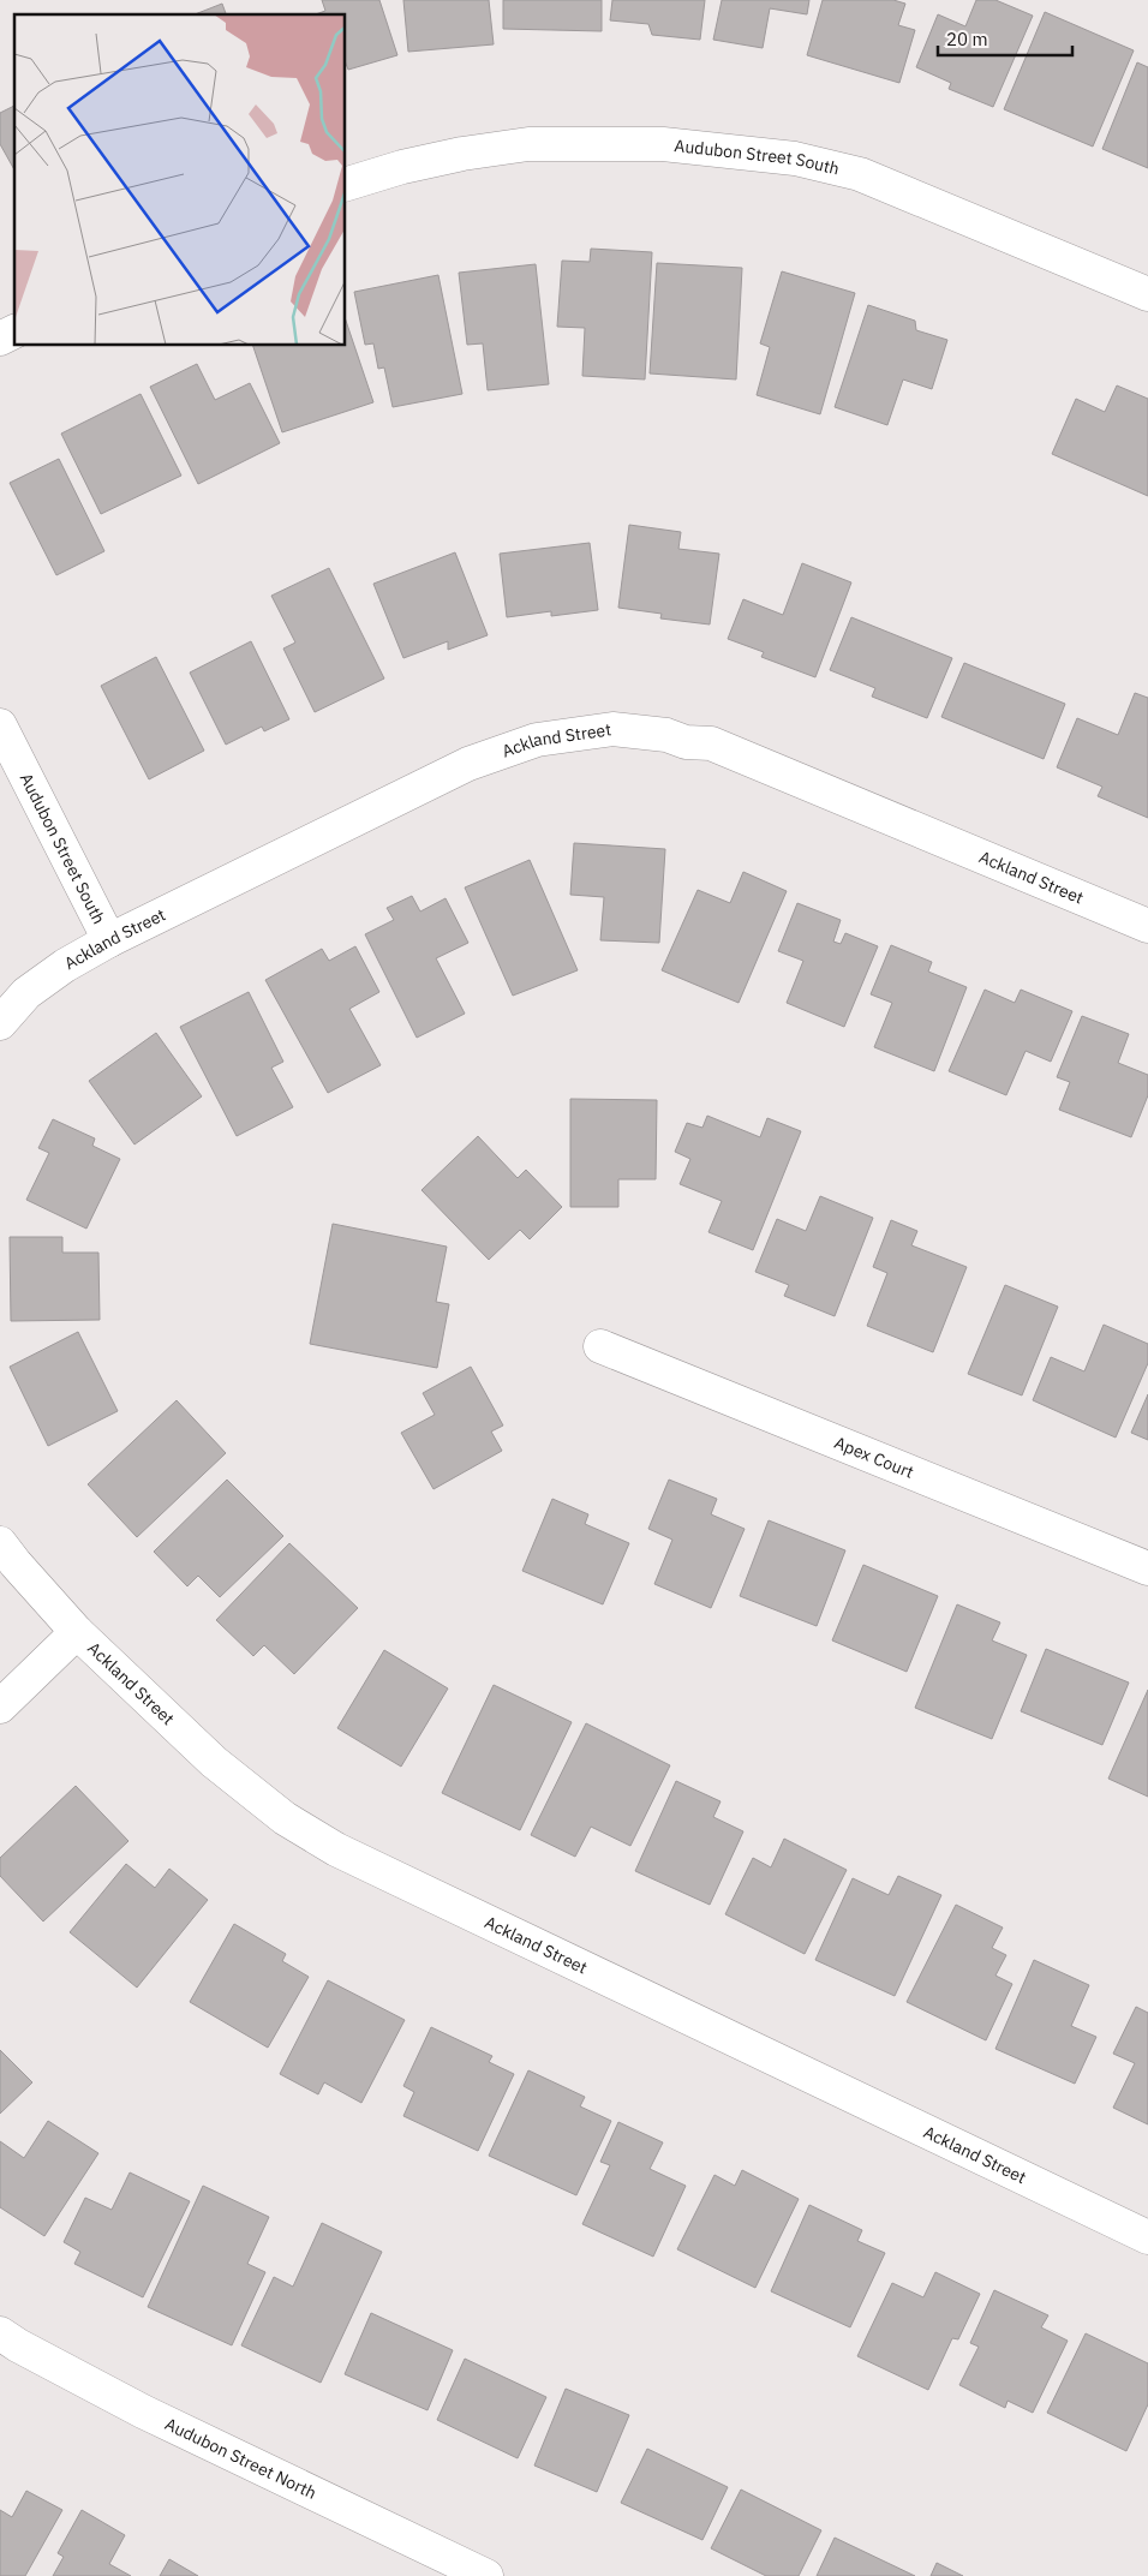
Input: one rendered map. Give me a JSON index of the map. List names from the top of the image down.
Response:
{
  "streets": {
    "street": [
      "Audubon Street South",
      "Ackland Street",
      "Apex Court",
      "Audubon Street North"
    ]
  },
  "crossings": [
    ["Audubon Street South", "Ackland Street"]
  ],
  "scale_bar": "20 m"
}
